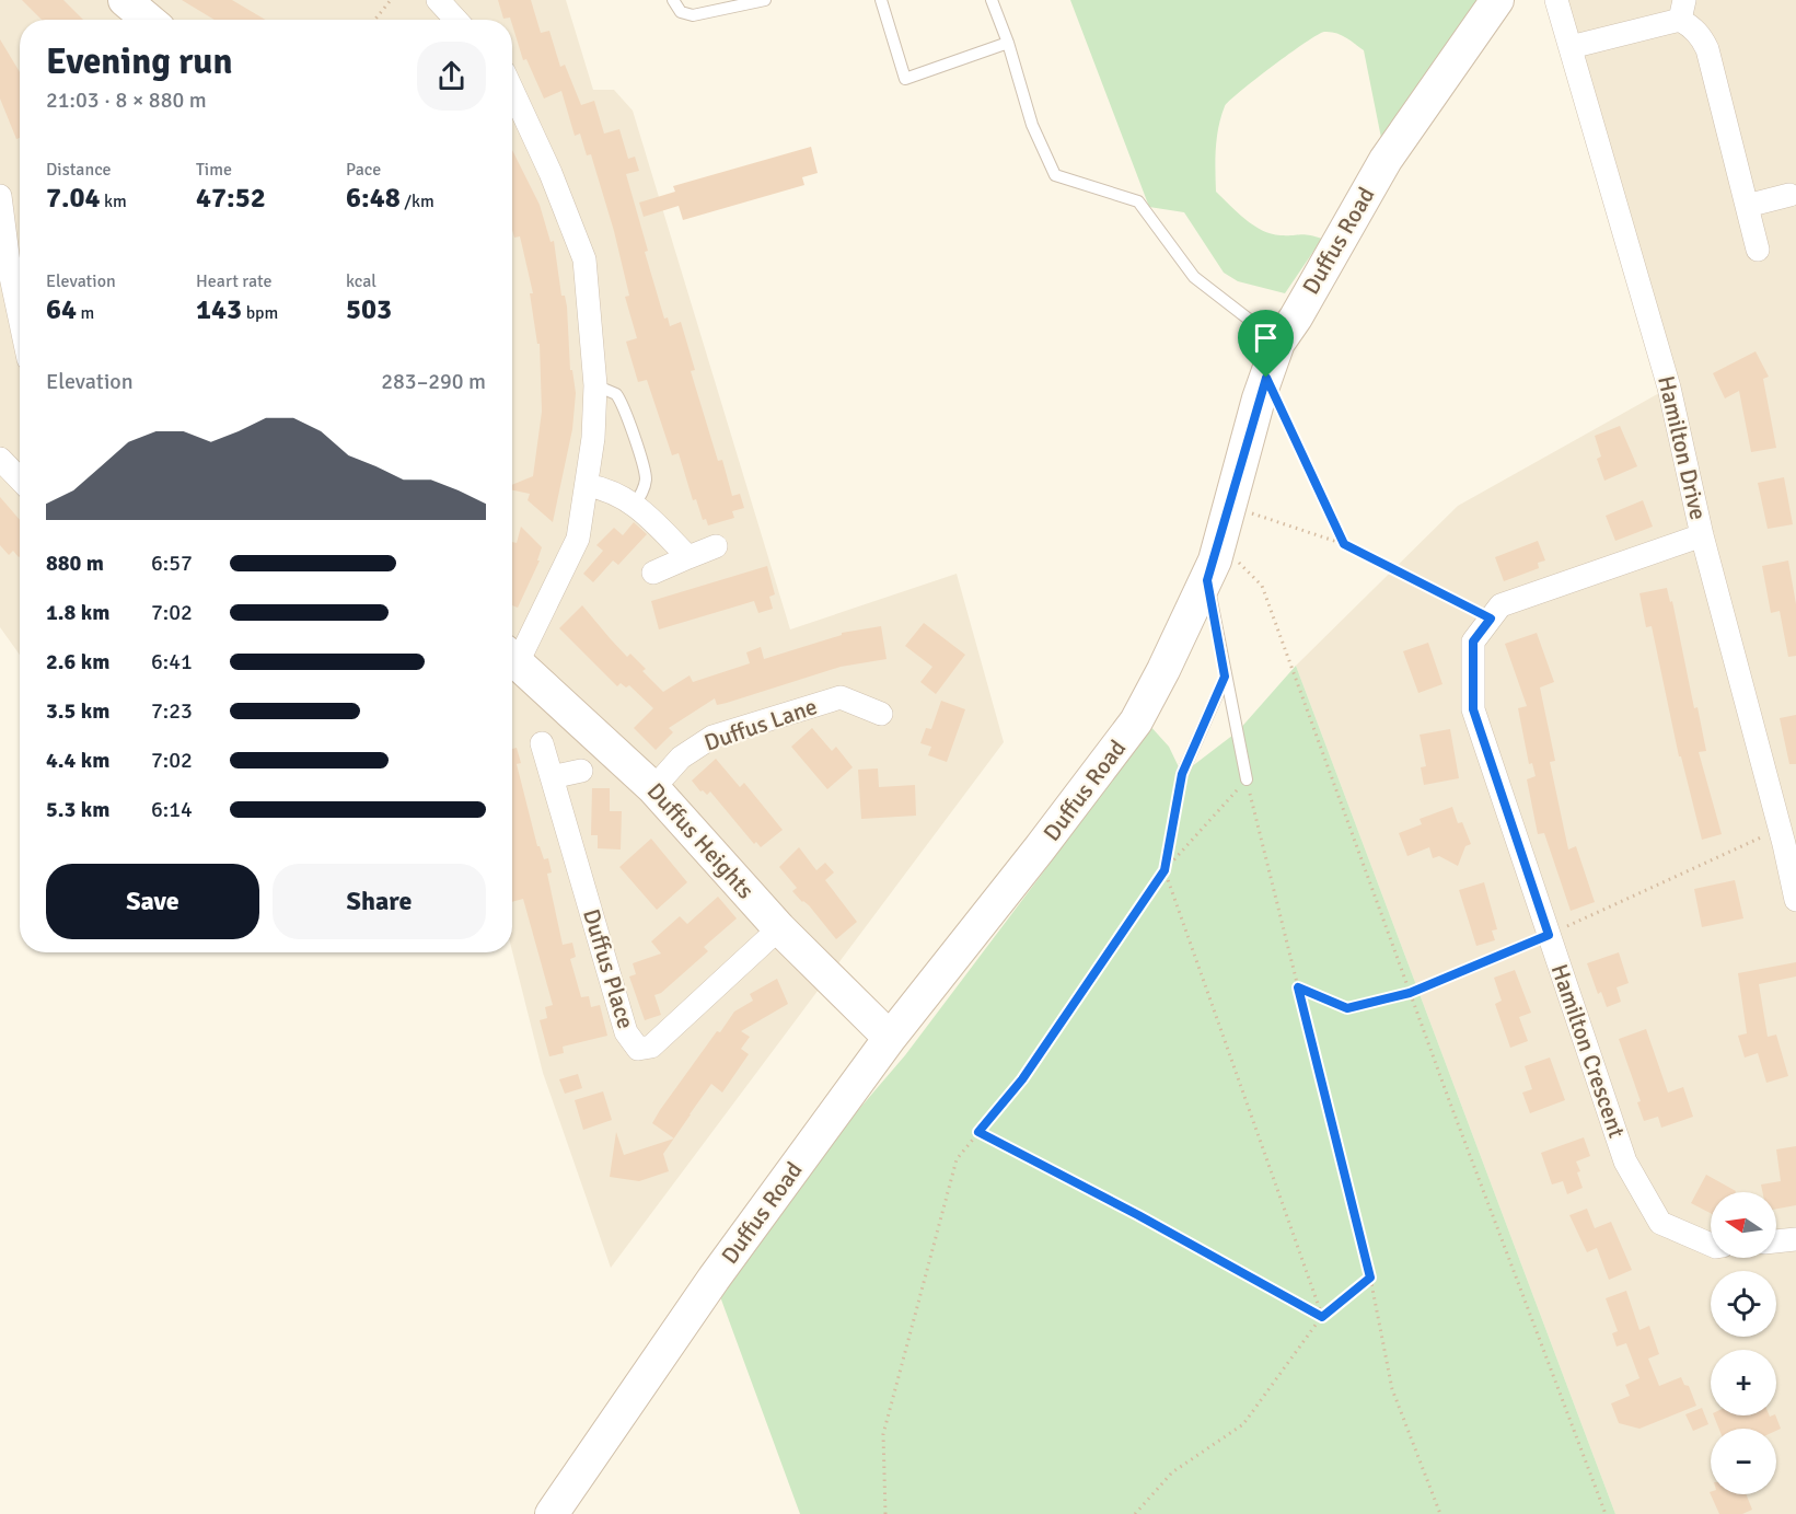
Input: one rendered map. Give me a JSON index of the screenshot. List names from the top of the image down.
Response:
{
  "streets": {
    "main road": ["Duffus Road", "Duffus Heights"],
    "street": [
      "Hamilton Drive",
      "Duffus Lane",
      "Duffus Place",
      "Hamilton Crescent"
    ]
  },
  "crossings": [
    ["Duffus Road", "Duffus Heights"],
    ["Hamilton Drive", "Hamilton Crescent"],
    ["Duffus Lane", "Duffus Heights"],
    ["Duffus Heights", "Duffus Place"]
  ],
  "north": "left",
  "page": {
    "heading": ["Evening run", "21:03 · 8 × 880 m"],
    "stats": [
      ["Distance", "7.04 km"],
      ["Time", "47:52"],
      ["Pace", "6:48 /km"],
      ["Elevation", "64 m"],
      ["Heart rate", "143 bpm"],
      ["kcal", "503"]
    ],
    "chart": ["Elevation", "283–290 m"],
    "list": [
      {
        "name": "880 m",
        "note": "6:57"
      },
      {
        "name": "1.8 km",
        "note": "7:02"
      },
      {
        "name": "2.6 km",
        "note": "6:41"
      },
      {
        "name": "3.5 km",
        "note": "7:23"
      },
      {
        "name": "4.4 km",
        "note": "7:02"
      },
      {
        "name": "5.3 km",
        "note": "6:14"
      }
    ],
    "buttons": ["Save", "Share"],
    "map_buttons": ["+", "−"]
  }
}
